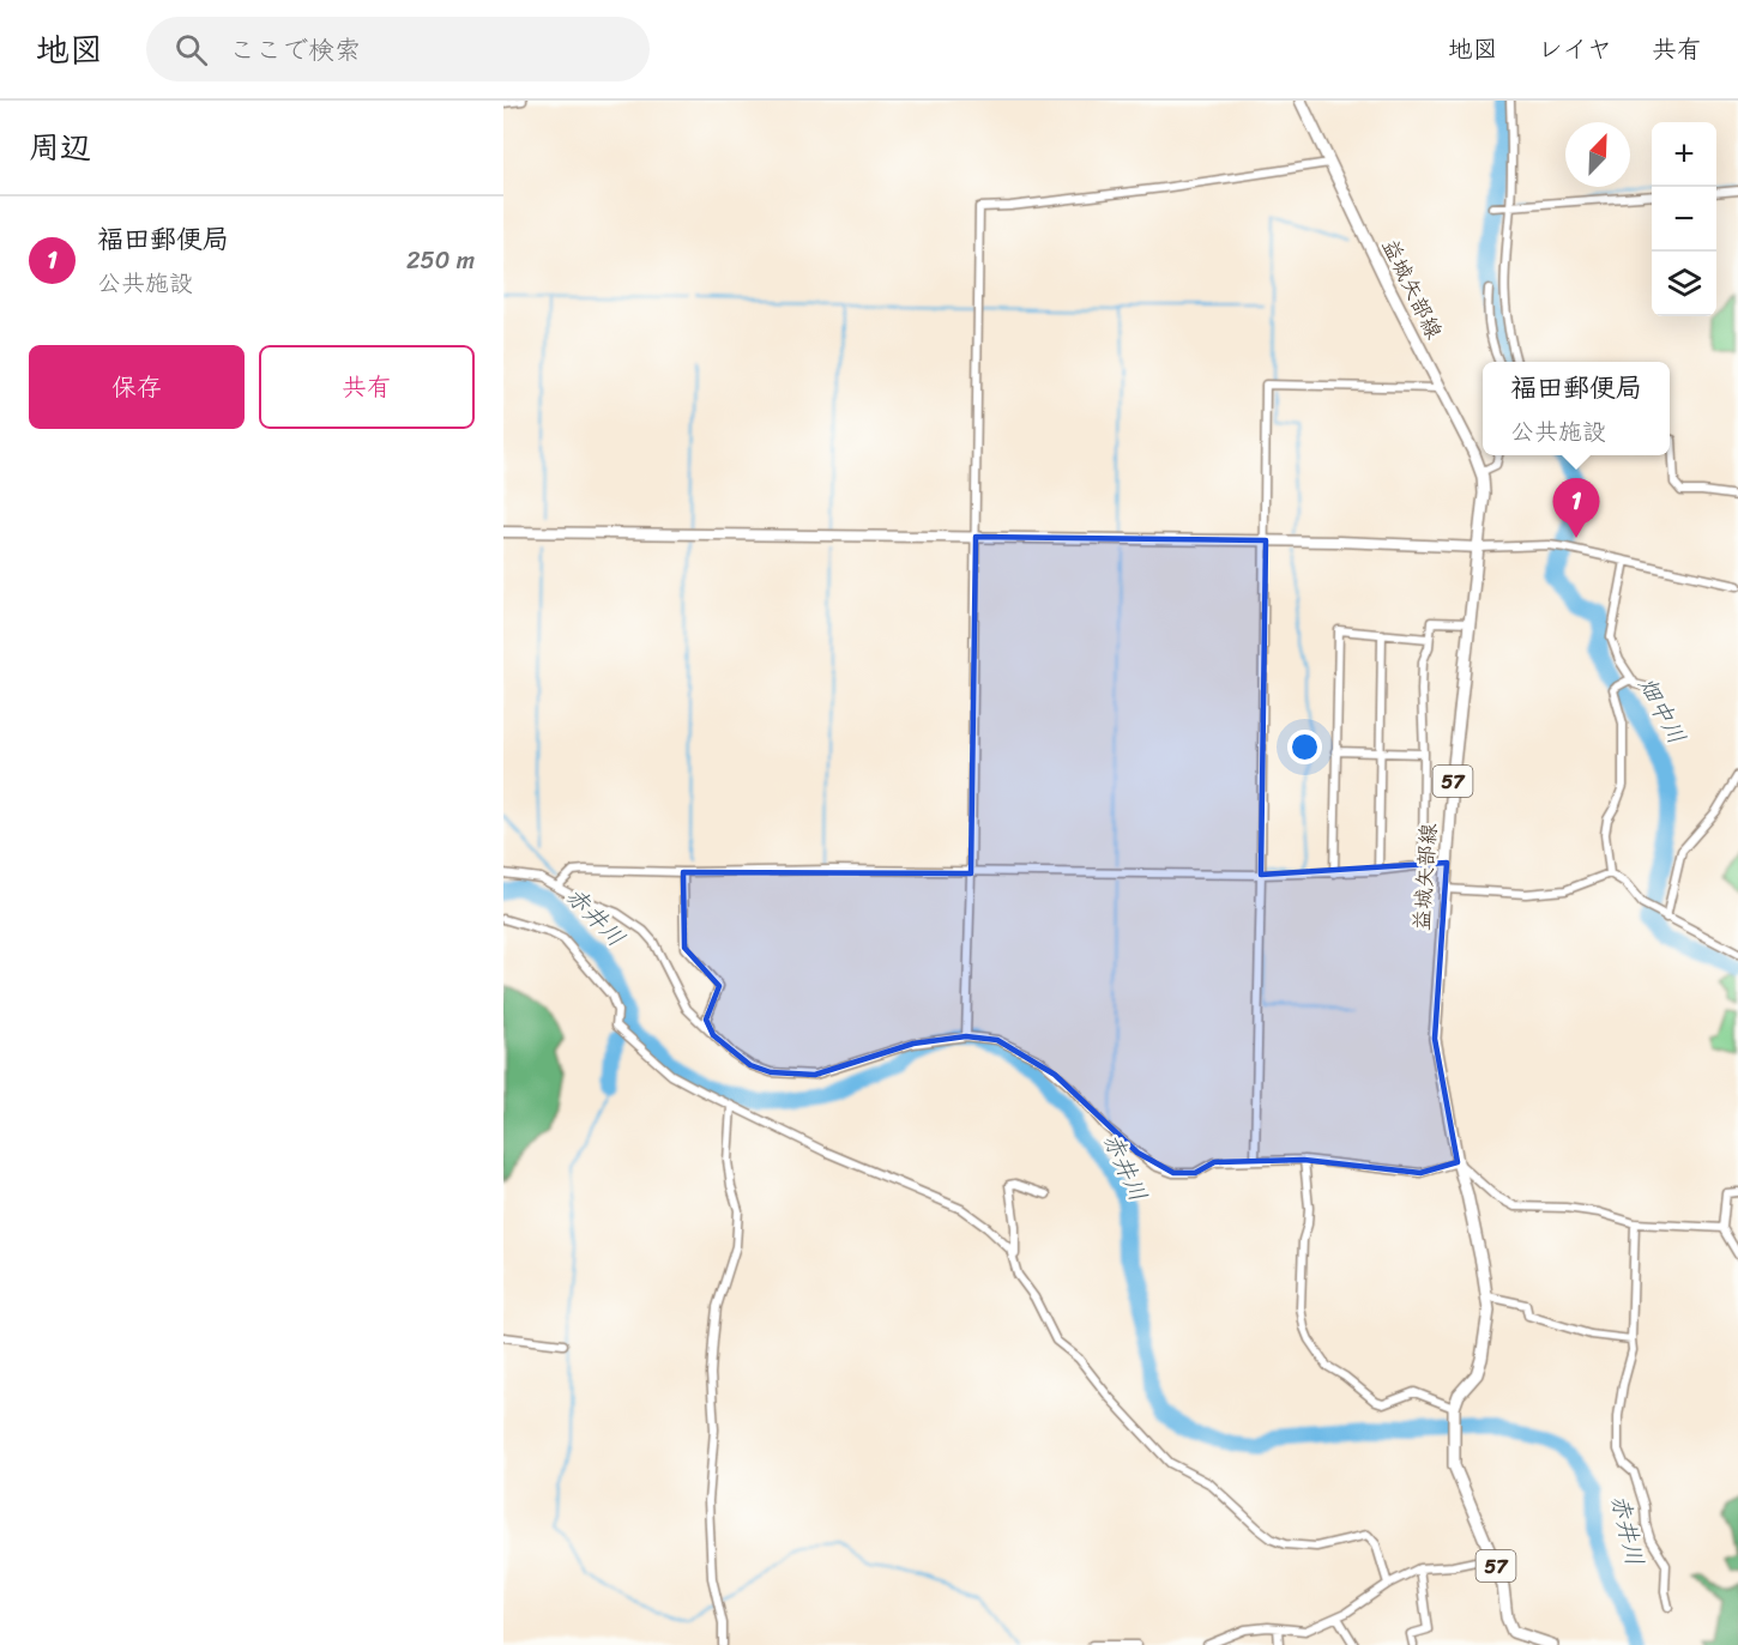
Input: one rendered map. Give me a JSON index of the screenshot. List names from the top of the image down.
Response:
{
  "streets": {
    "main road": ["益城矢部線", "57"]
  },
  "water": ["畑中川", "赤井川"],
  "north": "top right",
  "page": {
    "header": "地図",
    "search": "ここで検索",
    "nav": ["地図", "レイヤ", "共有"],
    "heading": "周辺",
    "map_buttons": ["+", "−"],
    "list": [
      {
        "mark": "1",
        "name": "福田郵便局",
        "note": "公共施設",
        "value": "250 m"
      }
    ],
    "buttons": ["保存", "共有"],
    "popup": ["福田郵便局", "公共施設"],
    "pins": "1"
  }
}
